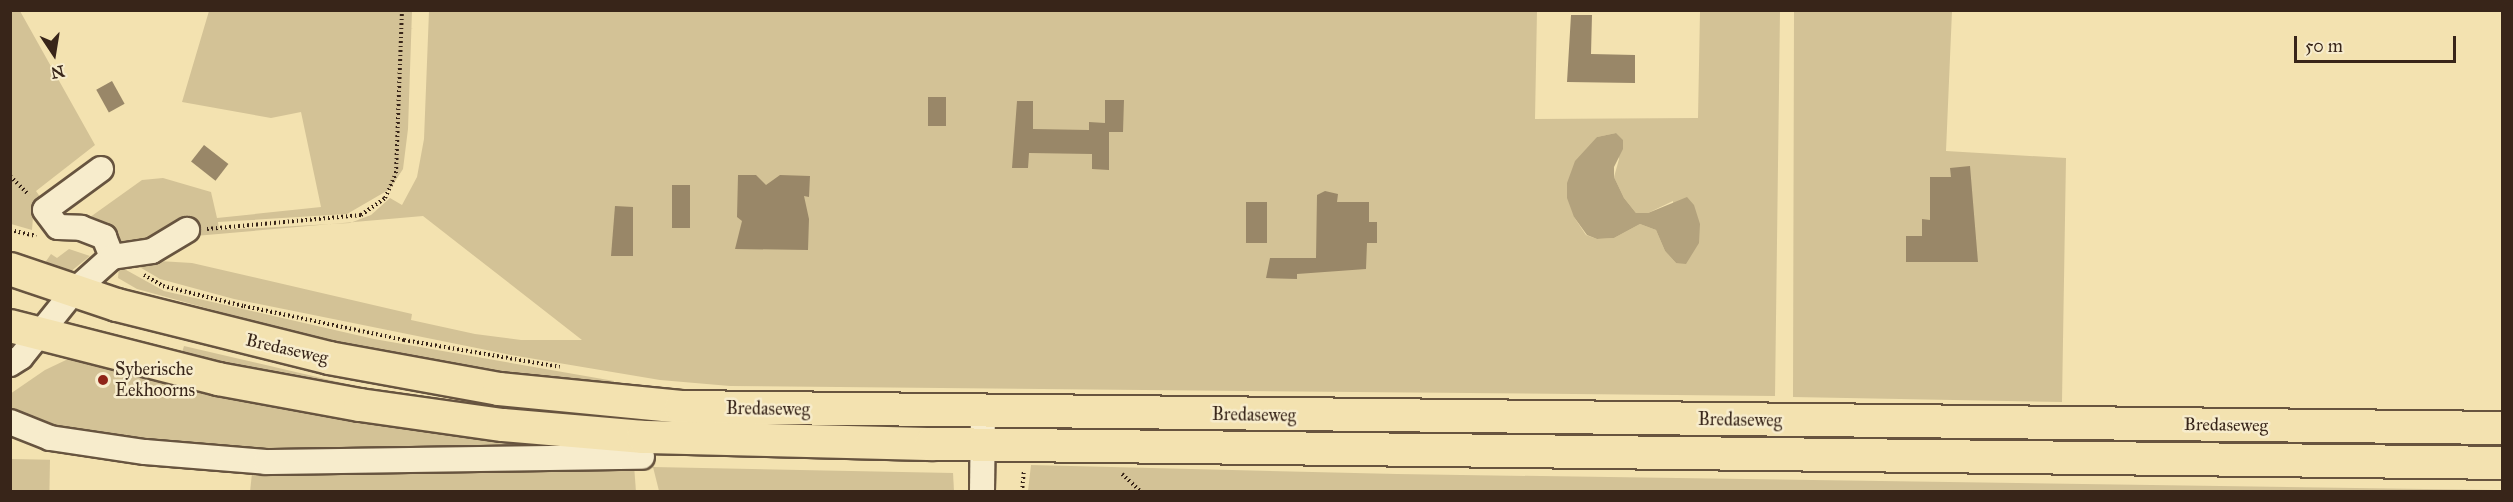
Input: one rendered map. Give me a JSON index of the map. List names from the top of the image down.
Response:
{
  "streets": {
    "main road": ["Bredaseweg"]
  },
  "places": ["Syberische Eekhoorns"],
  "scale_bar": "50 m",
  "north": "bottom"
}
